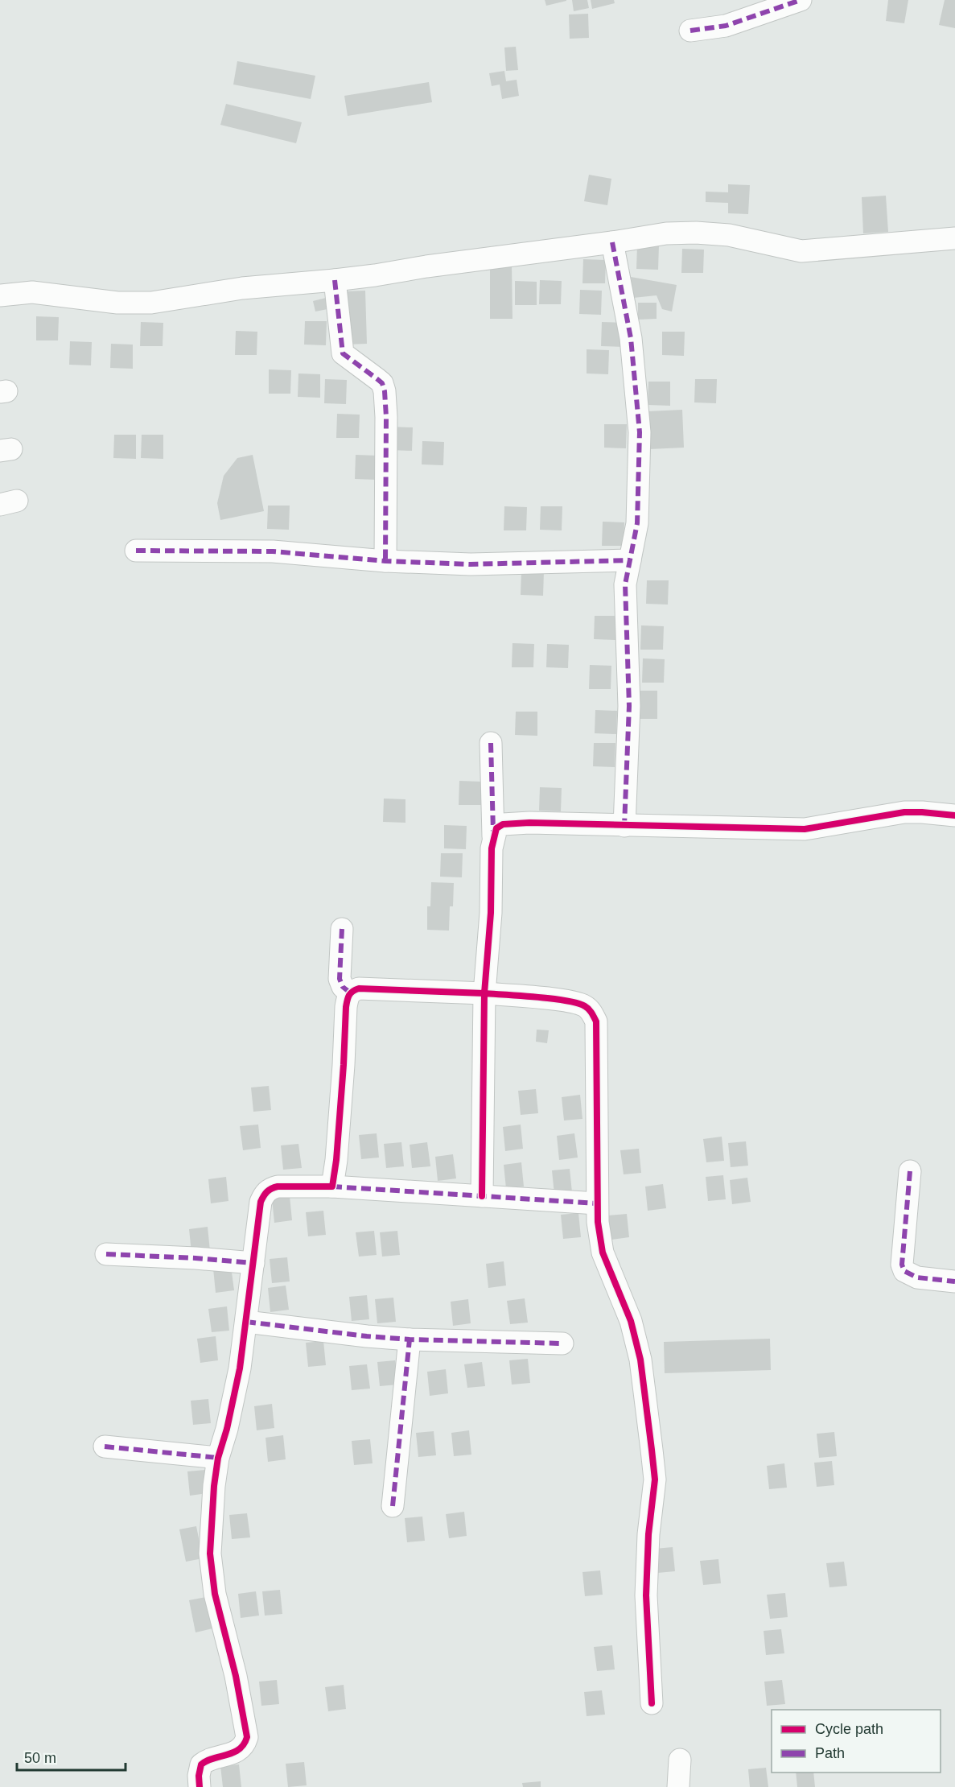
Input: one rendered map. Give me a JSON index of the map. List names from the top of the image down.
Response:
{
  "legend": ["Cycle path", "Path"],
  "scale_bar": "50 m"
}
